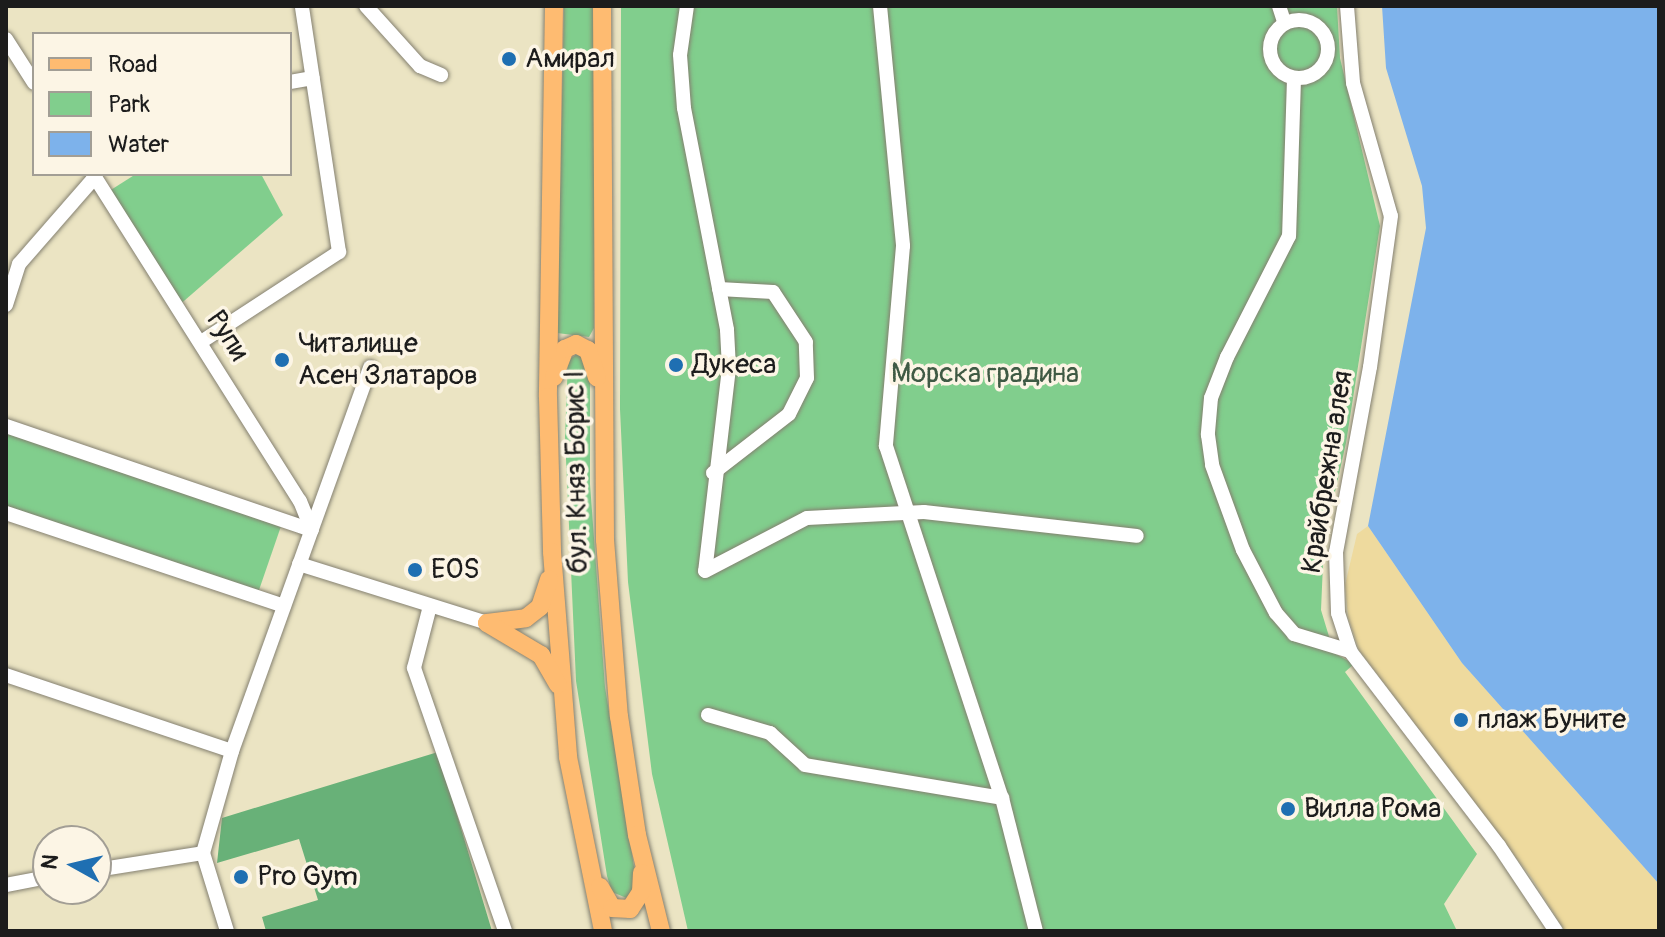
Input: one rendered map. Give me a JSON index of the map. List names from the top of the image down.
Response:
{
  "streets": {
    "main road": ["бул. Княз Борис I"],
    "street": ["Рупи", "Крайбрежна алея"]
  },
  "parks": ["Морска градина"],
  "places": [
    "Амирал",
    "Читалище Асен Златаров",
    "Дукеса",
    "EOS",
    "плаж Буните",
    "Вилла Рома",
    "Pro Gym"
  ],
  "legend": ["Road", "Park", "Water"],
  "north": "left"
}
